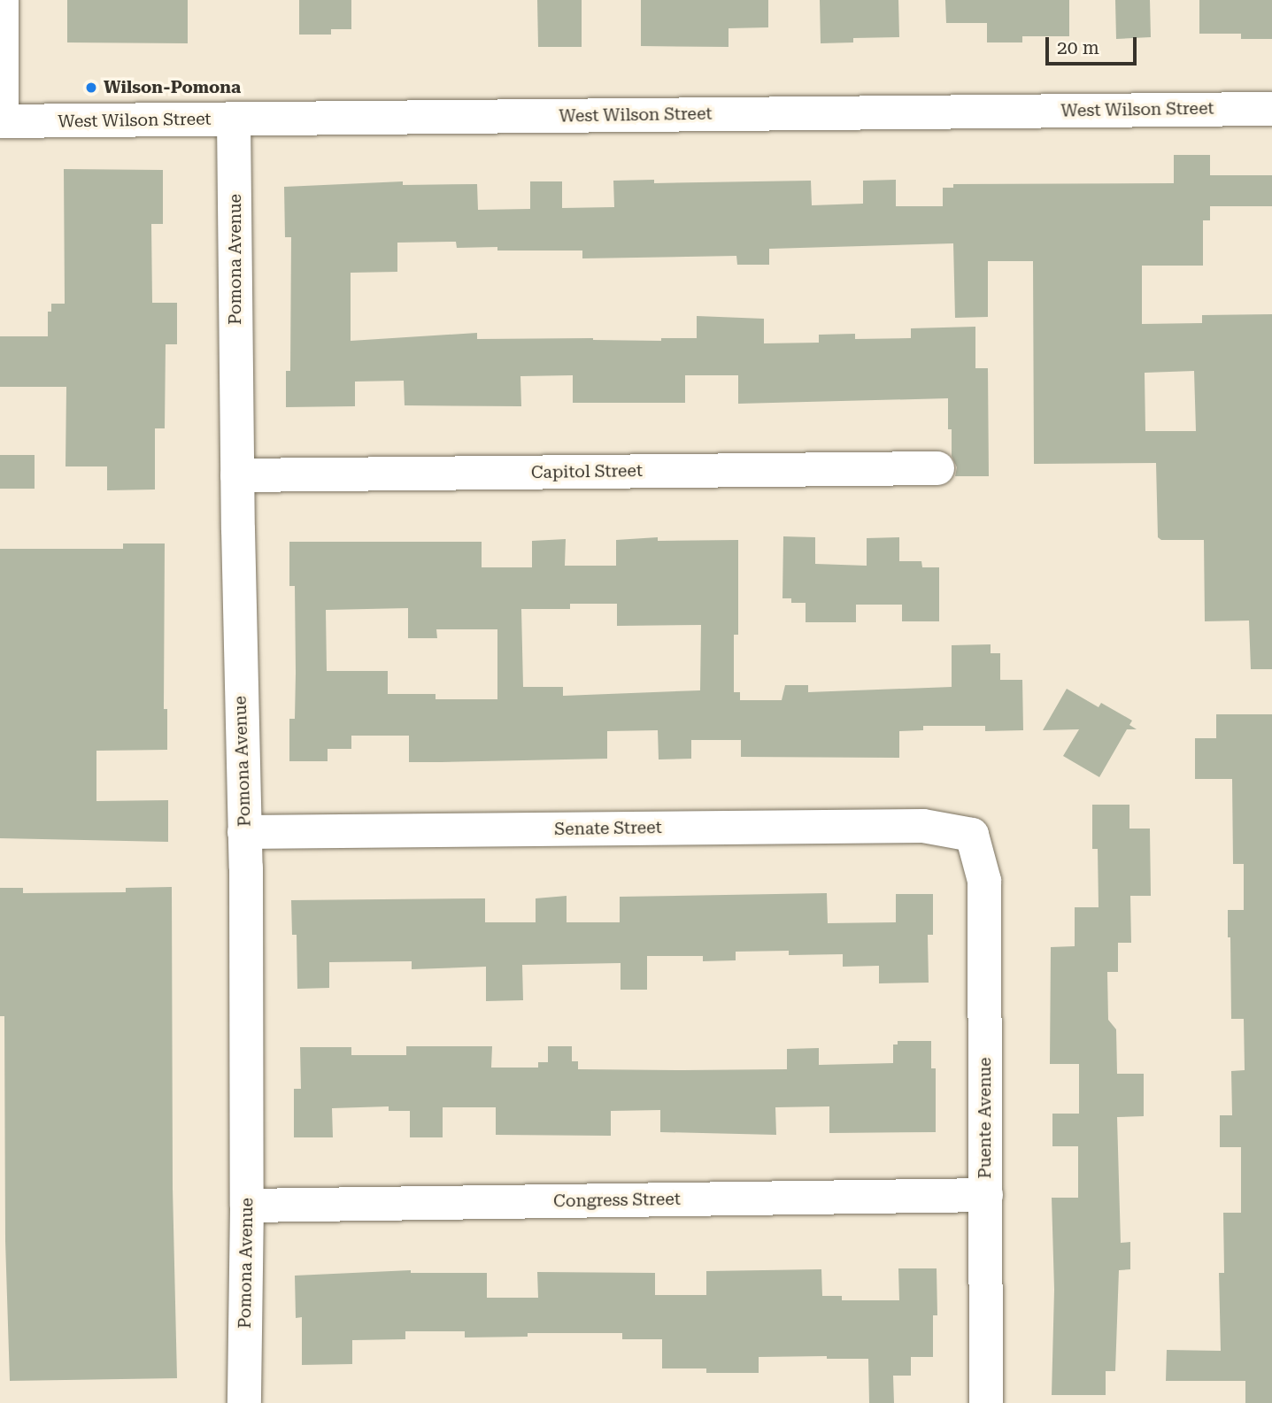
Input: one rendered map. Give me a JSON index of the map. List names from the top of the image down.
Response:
{
  "streets": {
    "street": [
      "West Wilson Street",
      "Pomona Avenue",
      "Capitol Street",
      "Senate Street",
      "Puente Avenue",
      "Congress Street"
    ]
  },
  "crossings": [
    ["West Wilson Street", "Pomona Avenue"],
    ["Pomona Avenue", "Capitol Street"],
    ["Pomona Avenue", "Senate Street"],
    ["Pomona Avenue", "Congress Street"],
    ["Senate Street", "Puente Avenue"],
    ["Puente Avenue", "Congress Street"]
  ],
  "places": ["Wilson-Pomona"],
  "scale_bar": "20 m"
}
